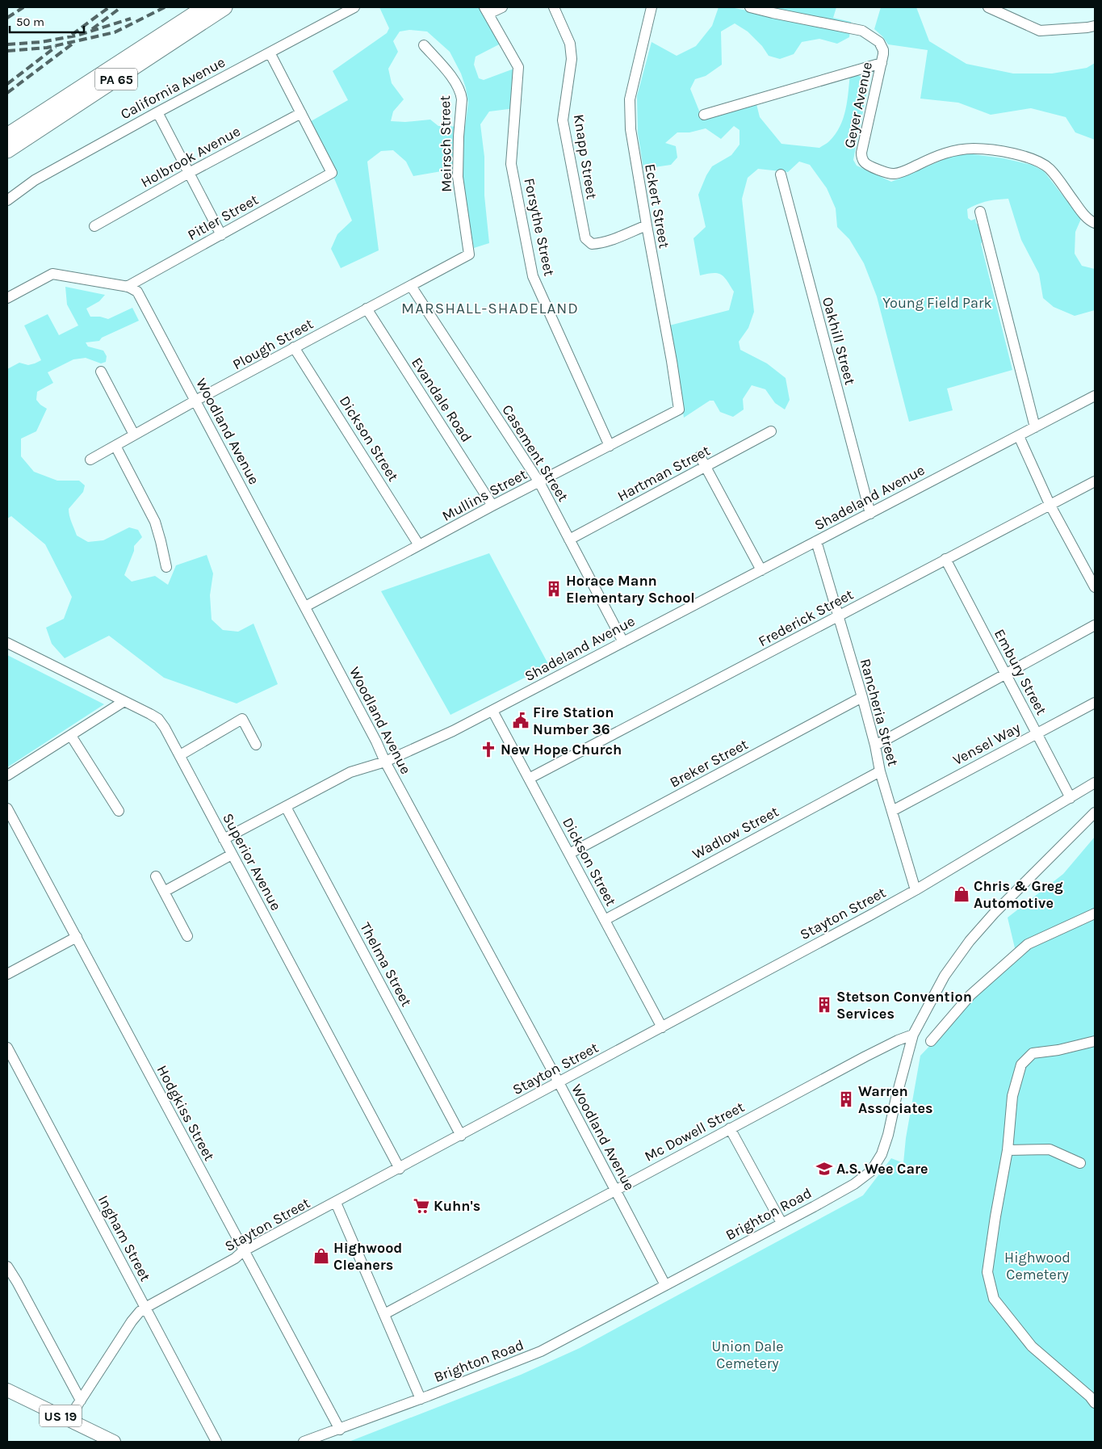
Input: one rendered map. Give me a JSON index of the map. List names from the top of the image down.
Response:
{
  "streets": {
    "highway": ["PA 65"],
    "main road": ["US 19"],
    "street": [
      "California Avenue",
      "Geyer Avenue",
      "Meirsch Street",
      "Holbrook Avenue",
      "Knapp Street",
      "Eckert Street",
      "Pitler Street",
      "Forsythe Street",
      "Oakhill Street",
      "Plough Street",
      "Evandale Road",
      "Woodland Avenue",
      "Dickson Street",
      "Casement Street",
      "Hartman Street",
      "Mullins Street",
      "Shadeland Avenue",
      "Frederick Street",
      "Embury Street",
      "Rancheria Street",
      "Vensel Way",
      "Breker Street",
      "Wadlow Street",
      "Superior Avenue",
      "Stayton Street",
      "Thelma Street",
      "Hodgkiss Street",
      "Mc Dowell Street",
      "Brighton Road",
      "Ingham Street"
    ]
  },
  "crossings": [
    ["Meirsch Street", "Plough Street"],
    ["Holbrook Avenue", "Pitler Street"],
    ["Knapp Street", "Eckert Street"],
    ["Eckert Street", "Mullins Street"],
    ["Pitler Street", "Woodland Avenue"],
    ["Forsythe Street", "Mullins Street"],
    ["Oakhill Street", "Shadeland Avenue"],
    ["Plough Street", "Evandale Road"],
    ["Plough Street", "Woodland Avenue"],
    ["Plough Street", "Dickson Street"],
    ["Plough Street", "Casement Street"],
    ["Evandale Road", "Mullins Street"],
    ["Woodland Avenue", "Mullins Street"],
    ["Woodland Avenue", "Shadeland Avenue"],
    ["Woodland Avenue", "Stayton Street"],
    ["Woodland Avenue", "Mc Dowell Street"],
    ["Woodland Avenue", "Brighton Road"],
    ["Dickson Street", "Mullins Street"],
    ["Dickson Street", "Shadeland Avenue"],
    ["Dickson Street", "Frederick Street"],
    ["Dickson Street", "Breker Street"],
    ["Dickson Street", "Wadlow Street"],
    ["Dickson Street", "Stayton Street"],
    ["Casement Street", "Hartman Street"],
    ["Casement Street", "Mullins Street"],
    ["Casement Street", "Shadeland Avenue"],
    ["Shadeland Avenue", "Rancheria Street"],
    ["Shadeland Avenue", "Superior Avenue"],
    ["Shadeland Avenue", "Thelma Street"],
    ["Frederick Street", "Embury Street"],
    ["Frederick Street", "Rancheria Street"],
    ["Embury Street", "Vensel Way"],
    ["Embury Street", "Stayton Street"],
    ["Rancheria Street", "Vensel Way"],
    ["Rancheria Street", "Breker Street"],
    ["Rancheria Street", "Wadlow Street"],
    ["Rancheria Street", "Stayton Street"],
    ["Superior Avenue", "Stayton Street"],
    ["Stayton Street", "Thelma Street"],
    ["Stayton Street", "Hodgkiss Street"],
    ["Stayton Street", "Ingham Street"],
    ["Stayton Street", "US 19"],
    ["Hodgkiss Street", "Brighton Road"],
    ["Mc Dowell Street", "Brighton Road"]
  ],
  "districts": ["MARSHALL-SHADELAND"],
  "parks": ["Young Field Park", "Highwood Cemetery", "Union Dale Cemetery"],
  "places": {
    "building": ["Horace Mann Elementary School", "Stetson Convention Services", "Warren Associates"],
    "public building": ["Fire Station Number 36"],
    "church": ["New Hope Church"],
    "shop": ["Chris & Greg Automotive", "Highwood Cleaners"],
    "school or university": ["A.S. Wee Care"],
    "supermarket": ["Kuhn's"]
  },
  "scale_bar": "50 m"
}
